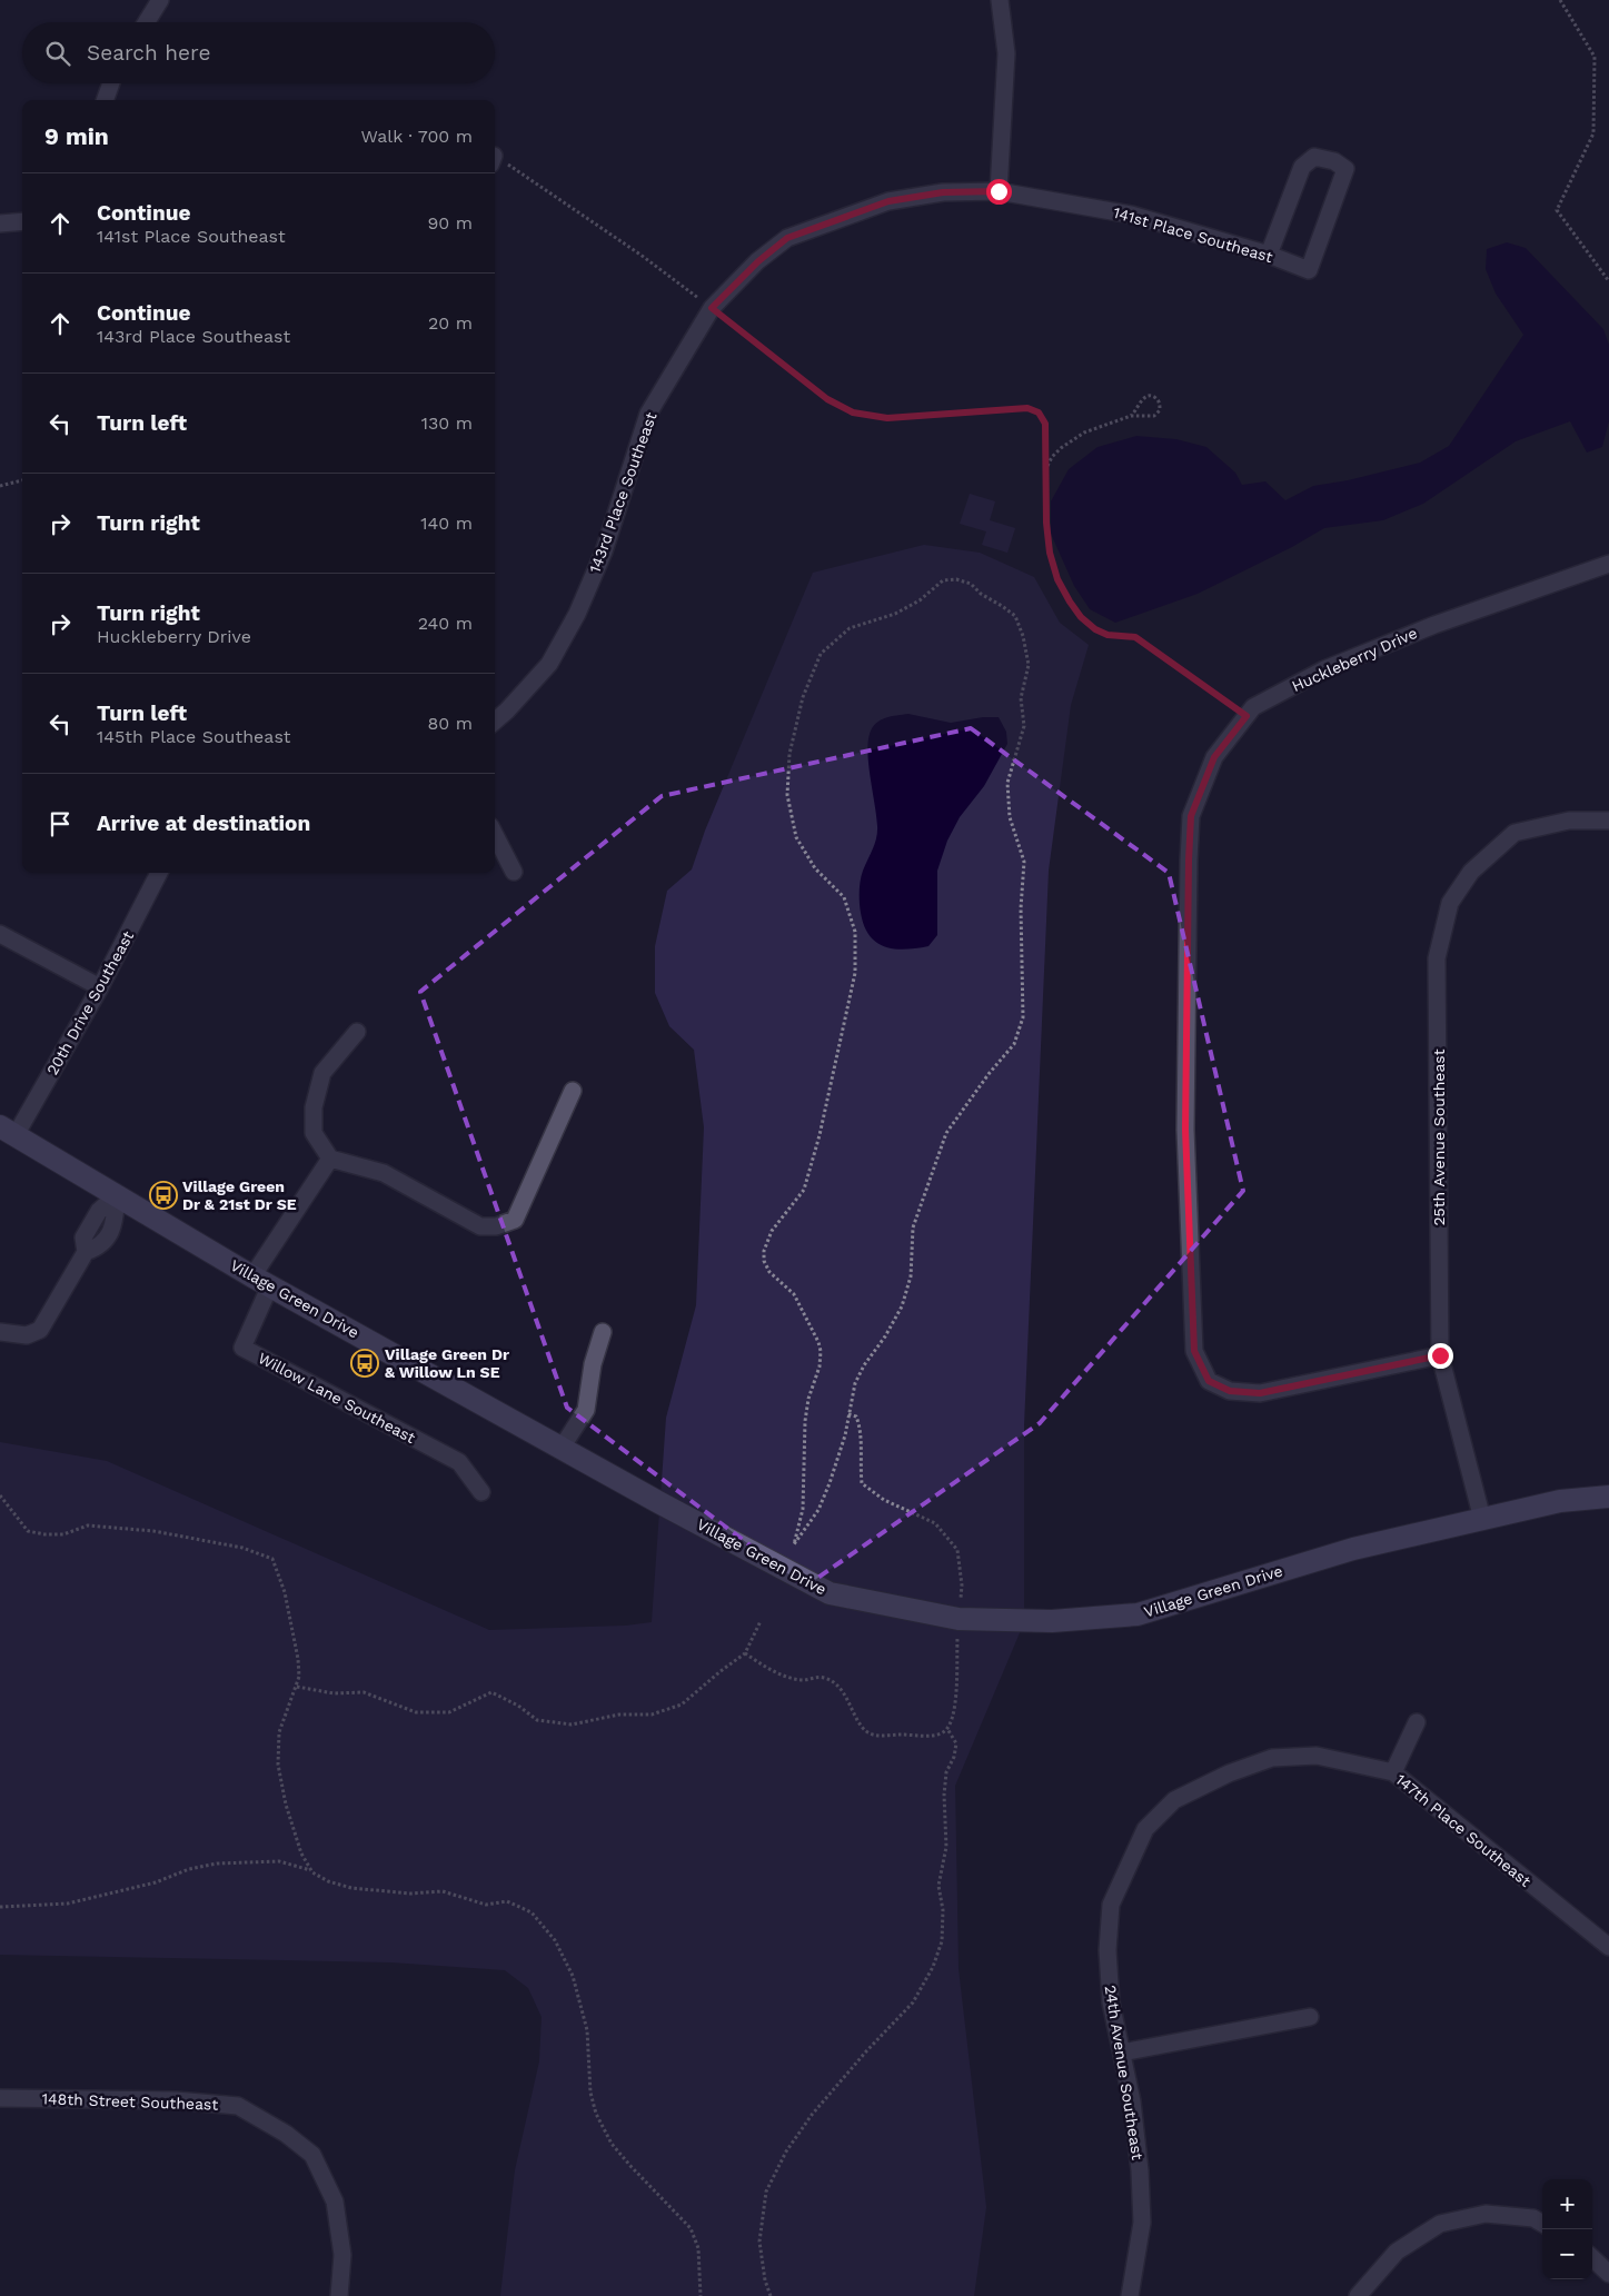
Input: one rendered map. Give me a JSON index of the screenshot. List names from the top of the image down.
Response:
{
  "streets": {
    "street": [
      "141st Place Southeast",
      "143rd Place Southeast",
      "Huckleberry Drive",
      "20th Drive Southeast",
      "25th Avenue Southeast",
      "Village Green Drive",
      "Willow Lane Southeast",
      "147th Place Southeast",
      "24th Avenue Southeast",
      "148th Street Southeast"
    ]
  },
  "crossings": [
    ["141st Place Southeast", "143rd Place Southeast"],
    ["Huckleberry Drive", "25th Avenue Southeast"],
    ["20th Drive Southeast", "Village Green Drive"],
    ["25th Avenue Southeast", "Village Green Drive"],
    ["Village Green Drive", "Willow Lane Southeast"],
    ["147th Place Southeast", "24th Avenue Southeast"]
  ],
  "places": {
    "bus stop": ["Village Green Dr & 21st Dr SE", "Village Green Dr & Willow Ln SE"]
  },
  "page": {
    "search": "Search here",
    "heading": ["9 min", "Walk · 700 m"],
    "list": [
      ["Continue", "141st Place Southeast", "90 m"],
      ["Continue", "143rd Place Southeast", "20 m"],
      ["Turn left", "130 m"],
      ["Turn right", "140 m"],
      ["Turn right", "Huckleberry Drive", "240 m"],
      ["Turn left", "145th Place Southeast", "80 m"],
      "Arrive at destination"
    ],
    "map_buttons": ["+", "−"]
  }
}
